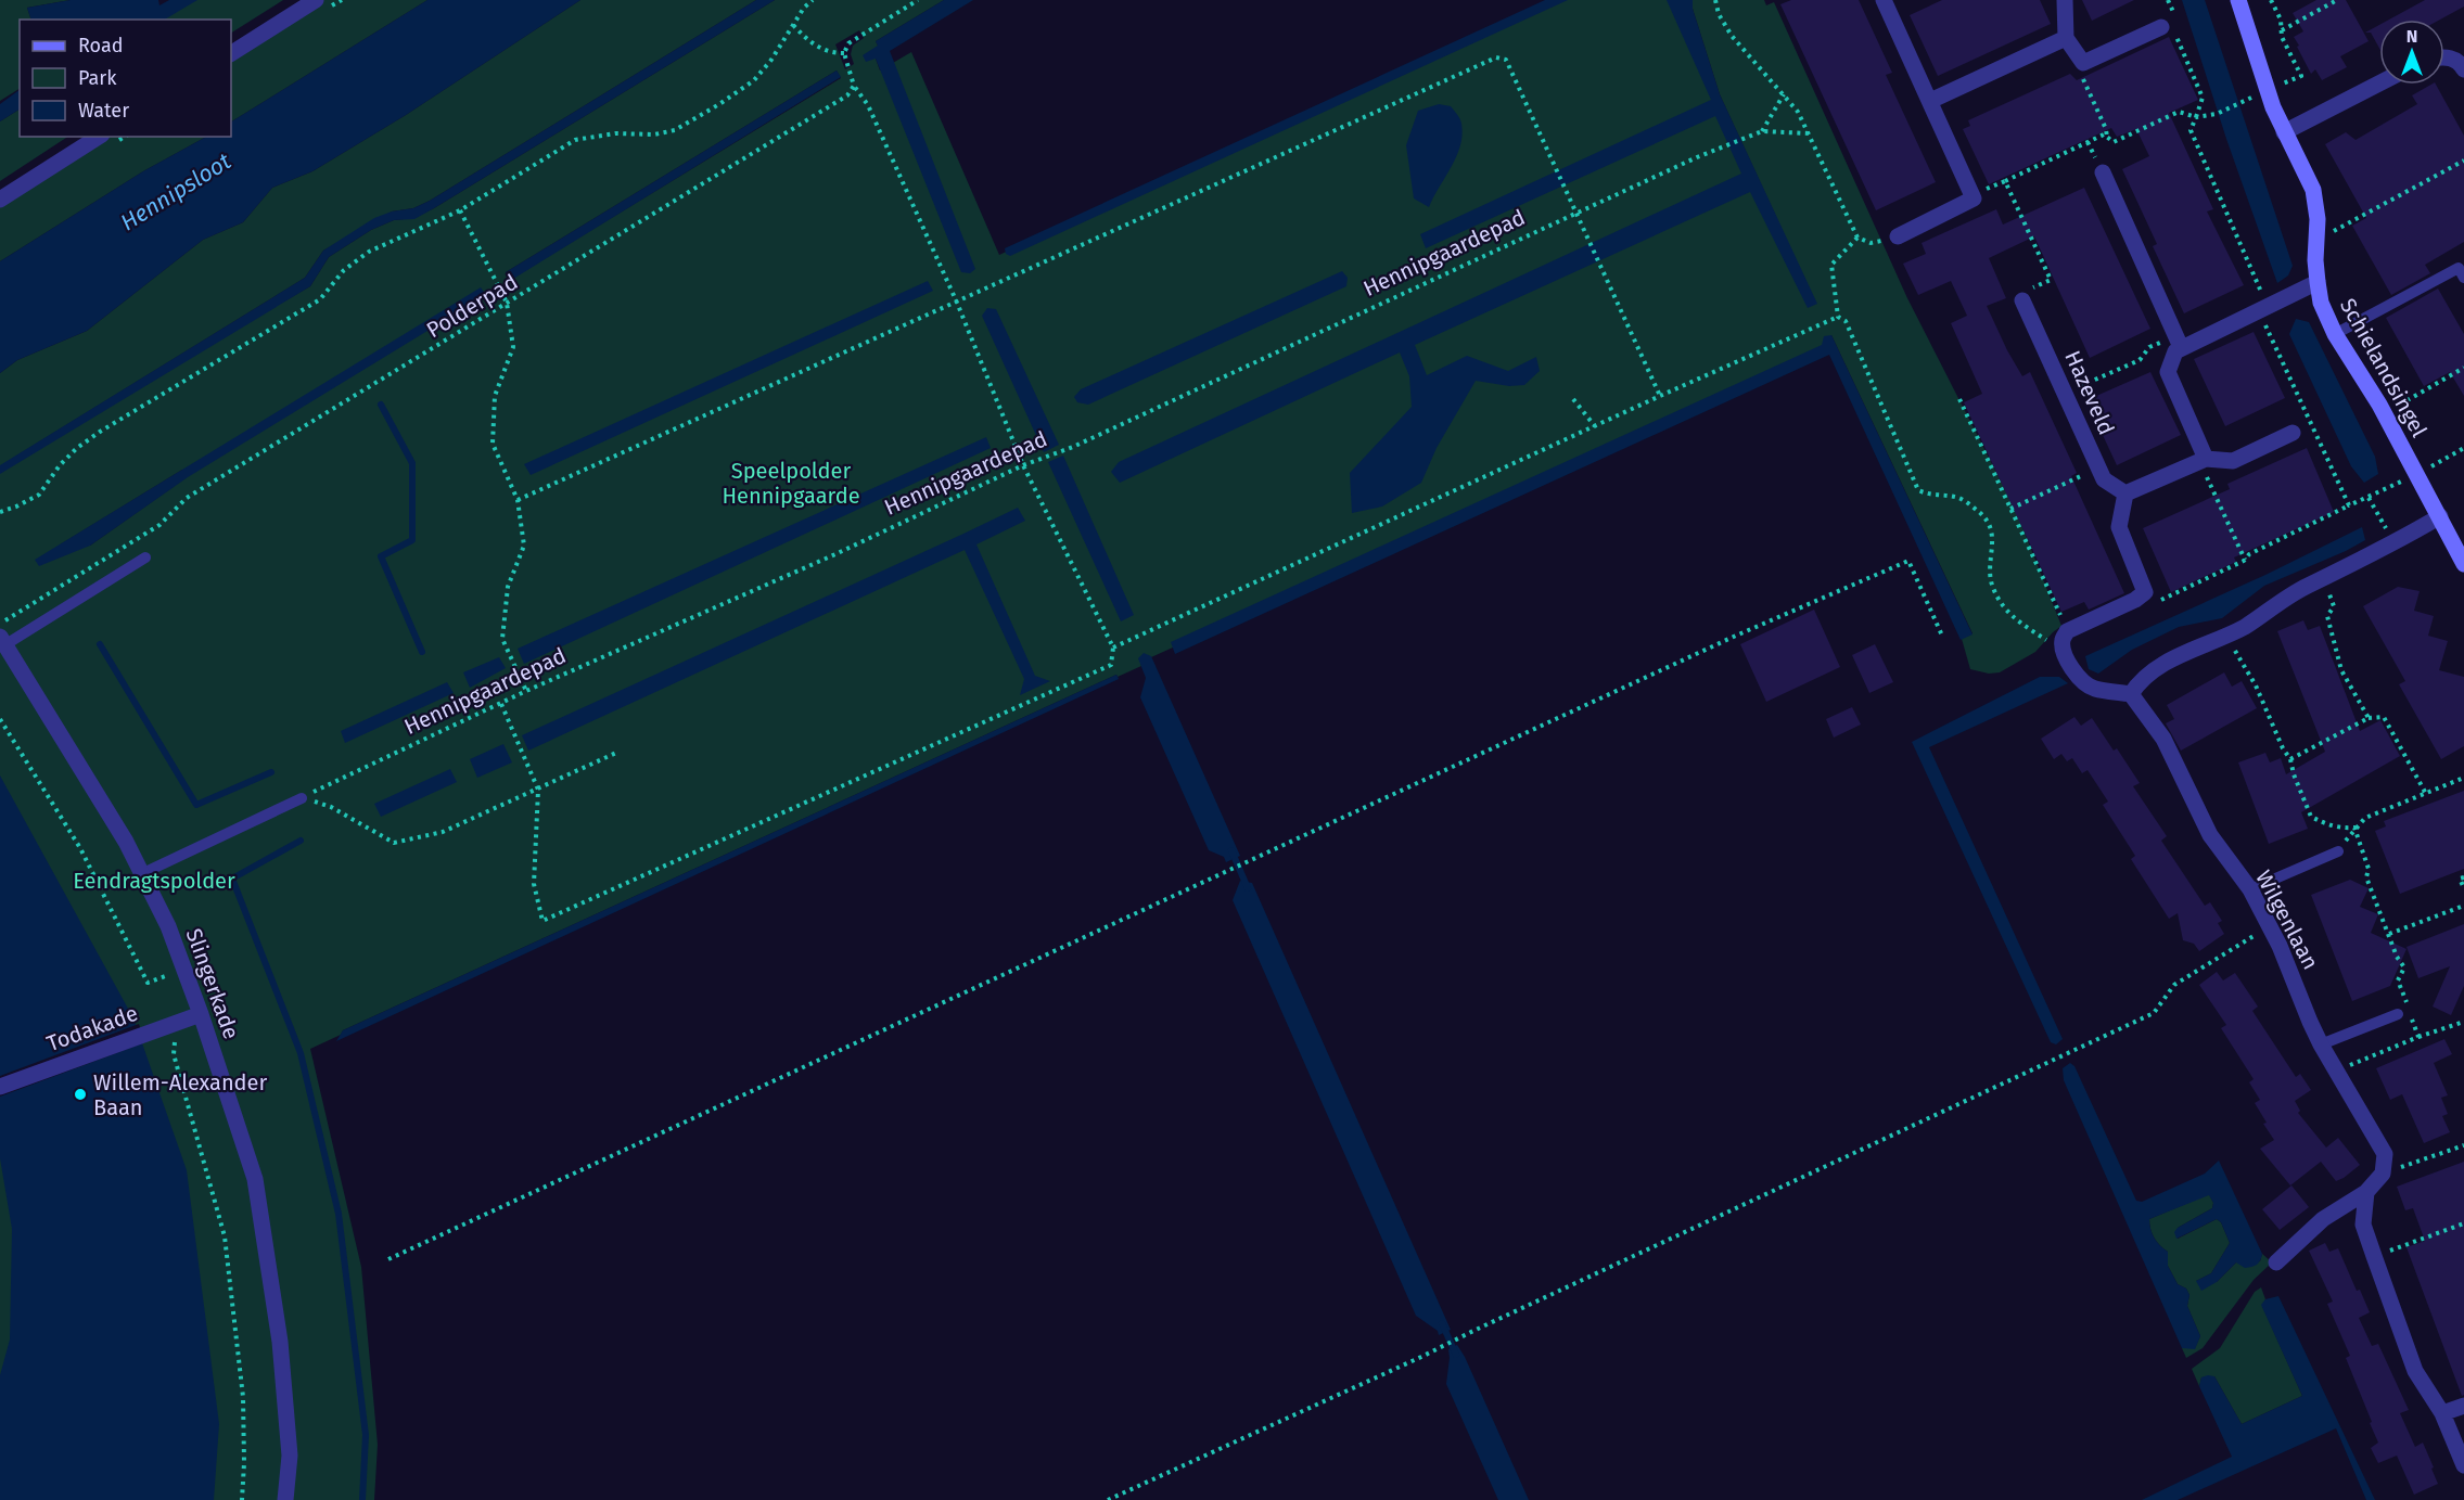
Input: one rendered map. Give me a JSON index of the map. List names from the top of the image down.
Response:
{
  "streets": {
    "street": [
      "Schielandsingel",
      "Hazeveld",
      "Wilgenlaan",
      "Slingerkade",
      "Todakade"
    ],
    "path": ["Hennipgaardepad", "Polderpad"]
  },
  "crossings": [
    ["Slingerkade", "Todakade"]
  ],
  "water": ["Hennipsloot"],
  "parks": ["Speelpolder Hennipgaarde", "Eendragtspolder"],
  "places": ["Willem-Alexander Baan"],
  "legend": ["Road", "Park", "Water"],
  "north": "top"
}
